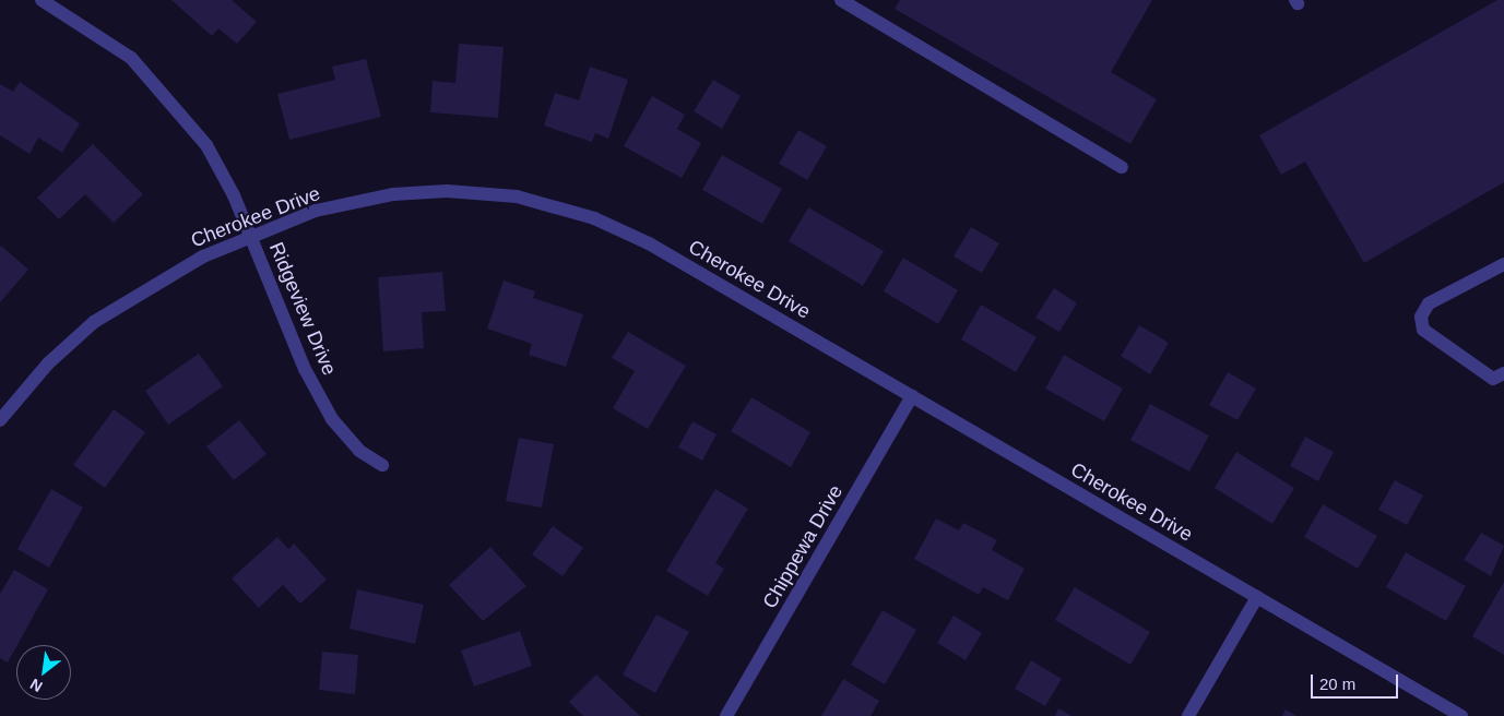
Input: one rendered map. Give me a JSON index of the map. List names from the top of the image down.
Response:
{
  "streets": {
    "street": ["Cherokee Drive", "Ridgeview Drive", "Chippewa Drive"]
  },
  "crossings": [
    ["Cherokee Drive", "Ridgeview Drive"],
    ["Cherokee Drive", "Chippewa Drive"]
  ],
  "scale_bar": "20 m",
  "north": "bottom left"
}
